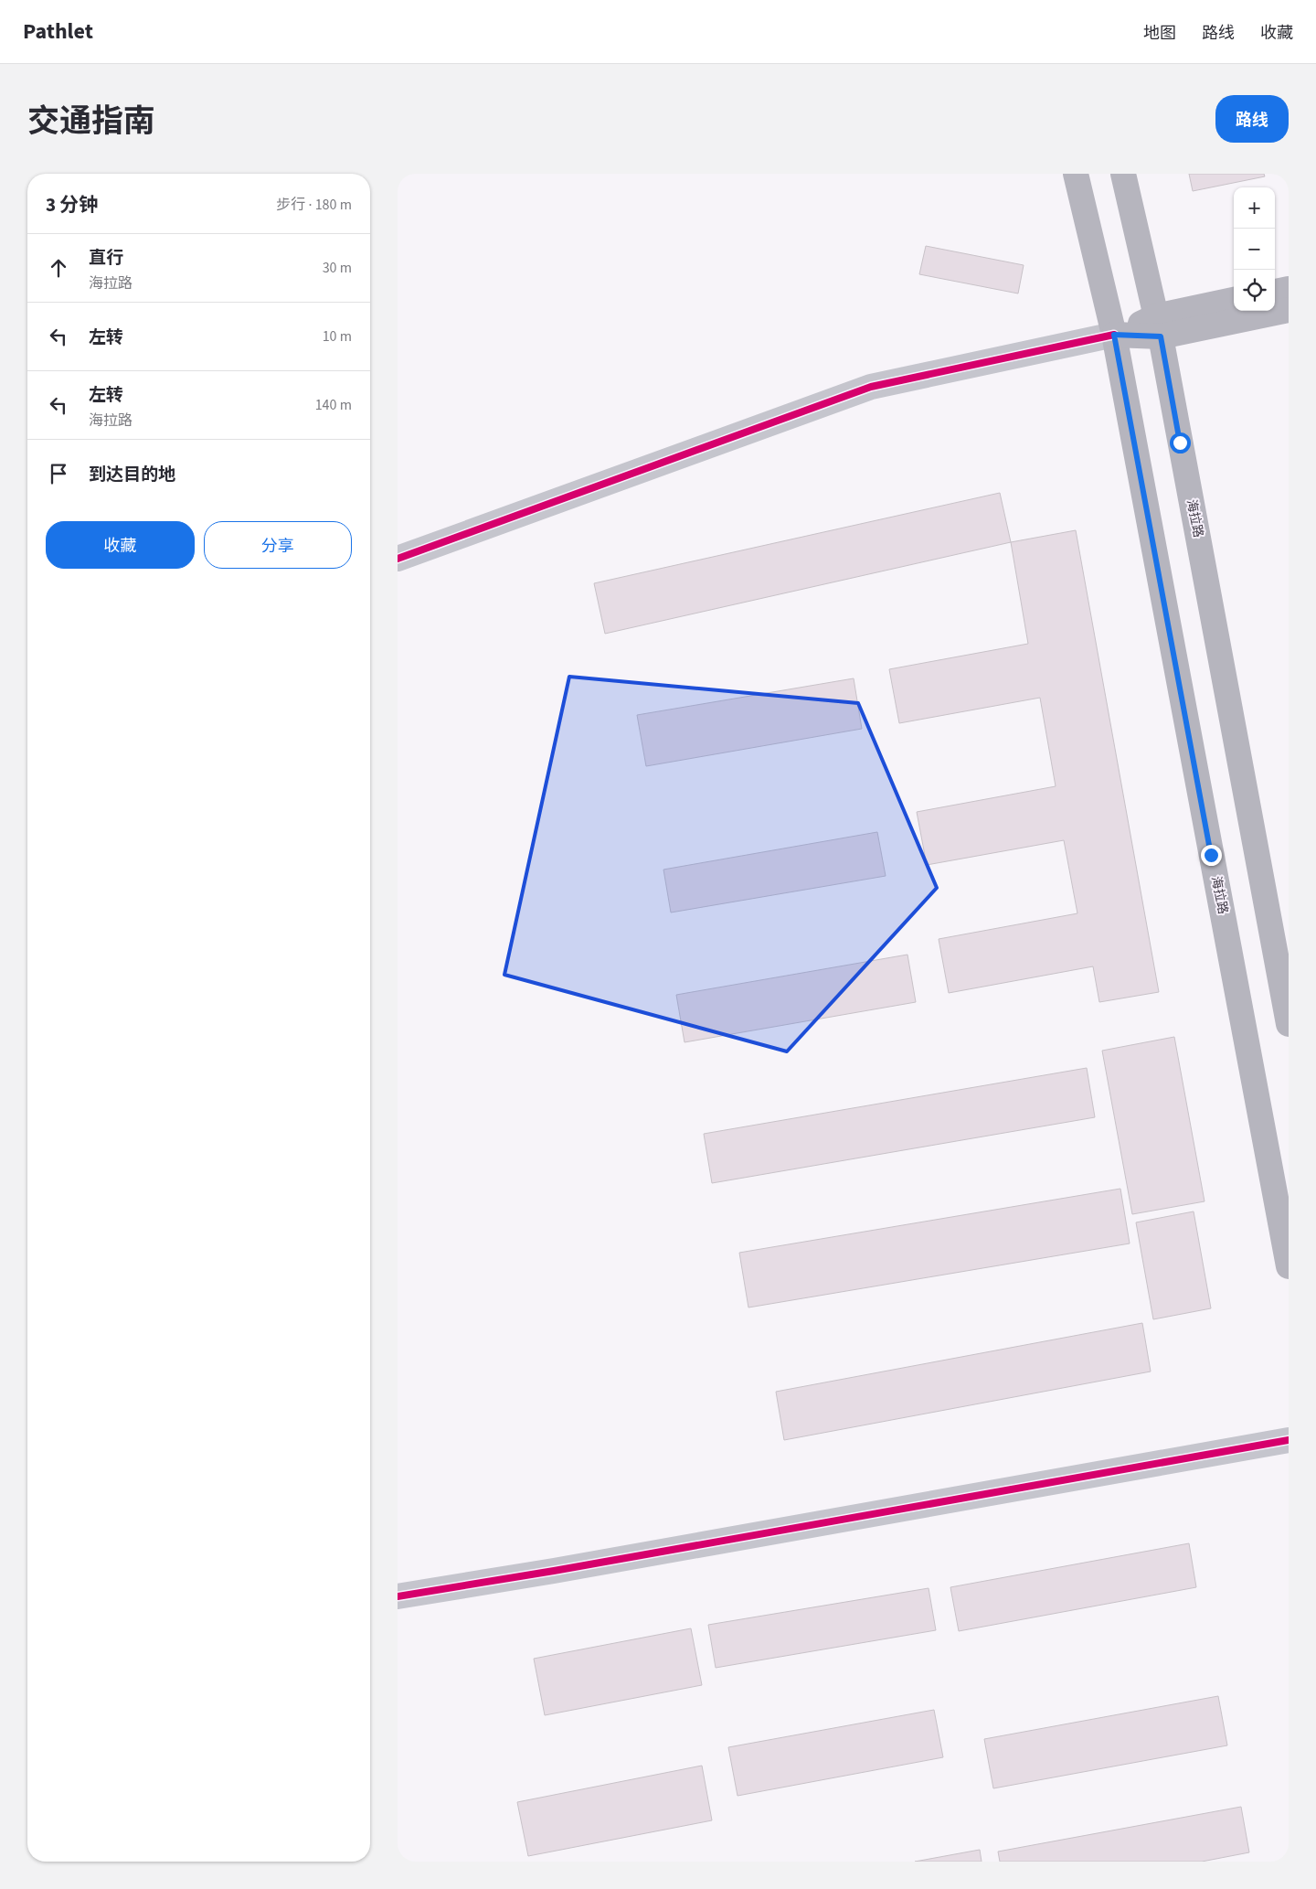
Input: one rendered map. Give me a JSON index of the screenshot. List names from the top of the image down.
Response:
{
  "streets": {
    "main road": ["海拉路"]
  },
  "page": {
    "header": "Pathlet",
    "nav": ["地图", "路线", "收藏"],
    "title": "交通指南",
    "buttons": [
      "路线",
      ["收藏", "分享"]
    ],
    "heading": ["3 分钟", "步行 · 180 m"],
    "map_buttons": ["+", "−"],
    "list": [
      ["直行", "海拉路", "30 m"],
      ["左转", "10 m"],
      ["左转", "海拉路", "140 m"],
      "到达目的地"
    ]
  }
}
